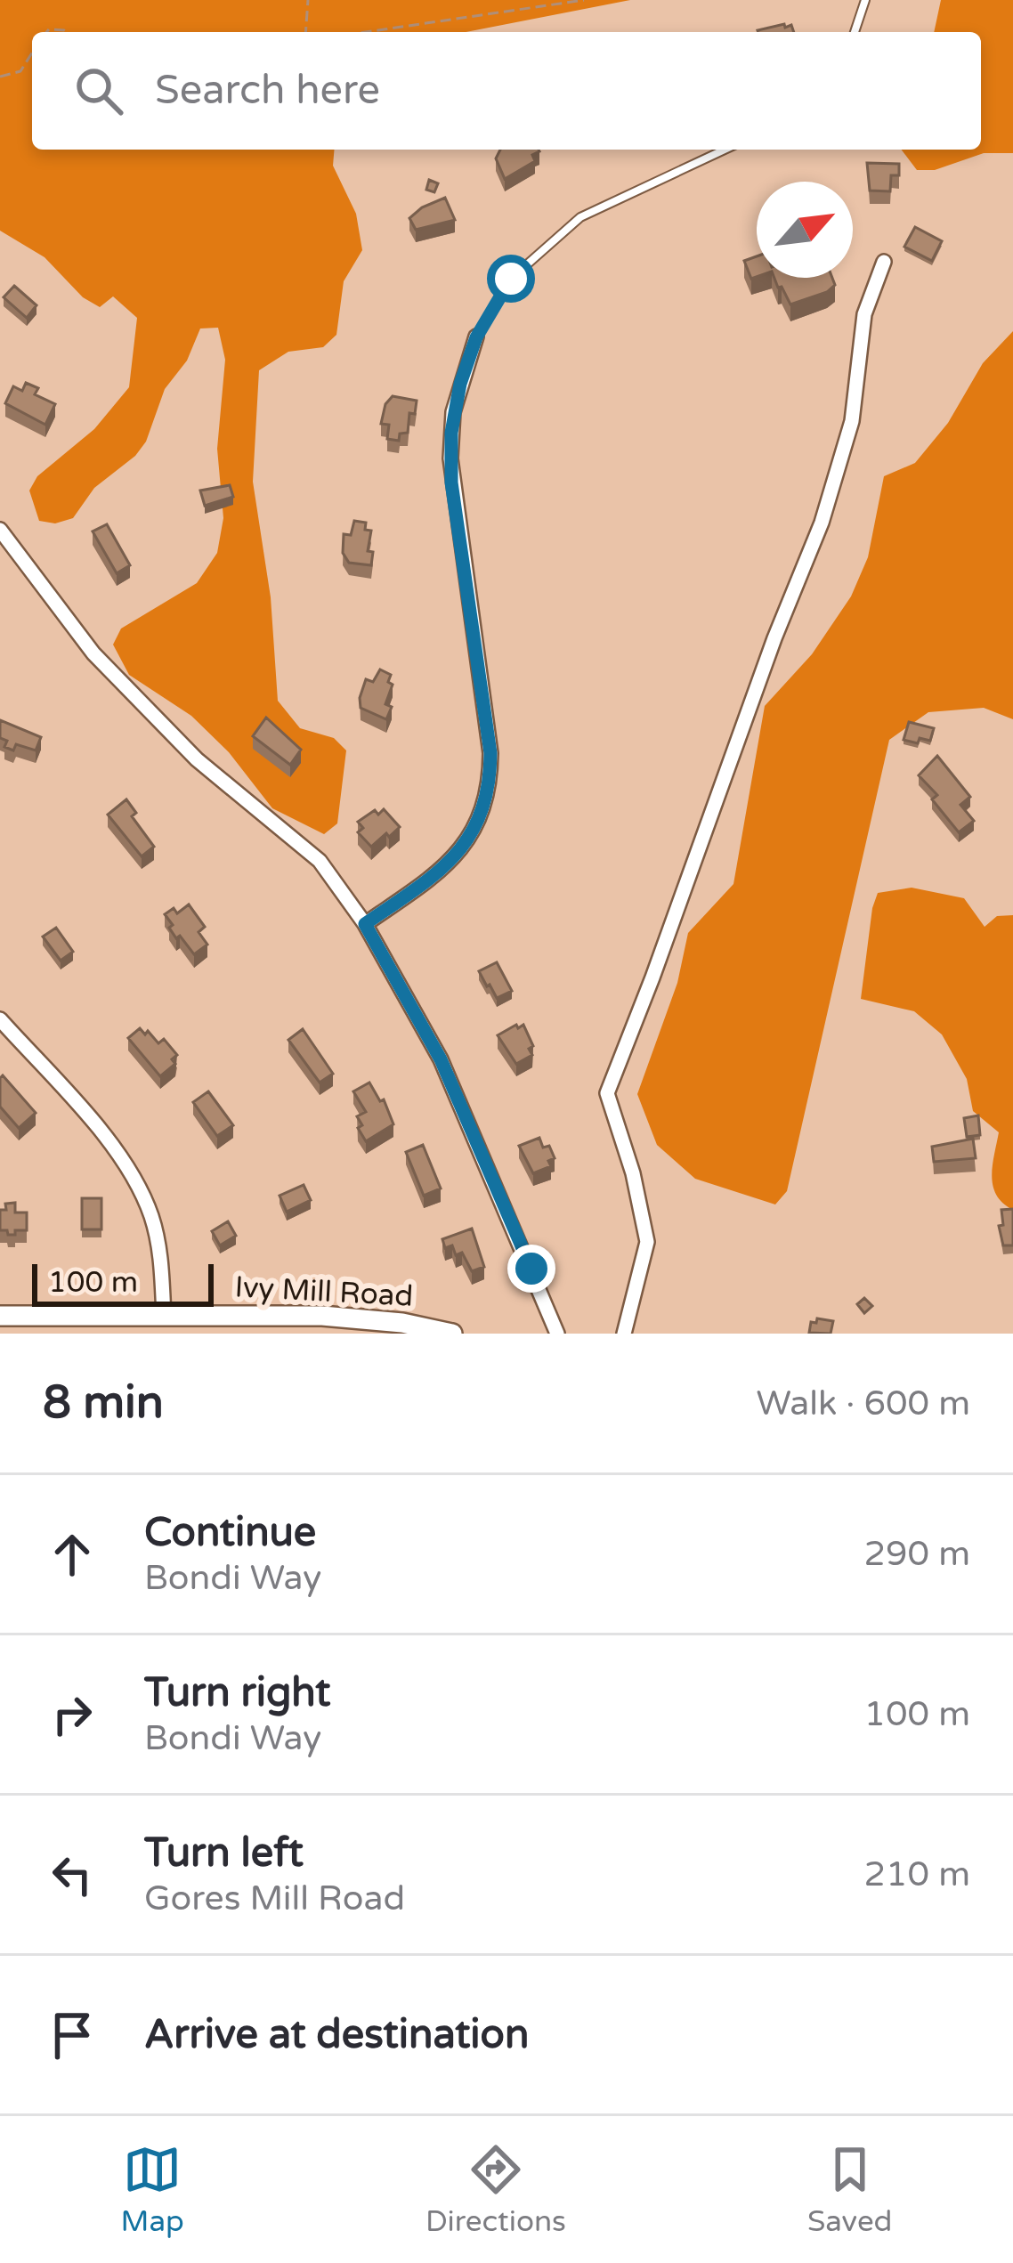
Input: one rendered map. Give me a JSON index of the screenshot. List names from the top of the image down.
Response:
{
  "streets": {
    "street": ["Ivy Mill Road"]
  },
  "scale_bar": "100 m",
  "north": "top right",
  "page": {
    "search": "Search here",
    "scale": "100 m",
    "heading": ["8 min", "Walk · 600 m"],
    "list": [
      ["Continue", "Bondi Way", "290 m"],
      ["Turn right", "Bondi Way", "100 m"],
      ["Turn left", "Gores Mill Road", "210 m"],
      "Arrive at destination"
    ],
    "nav": ["Map", "Directions", "Saved"]
  }
}
